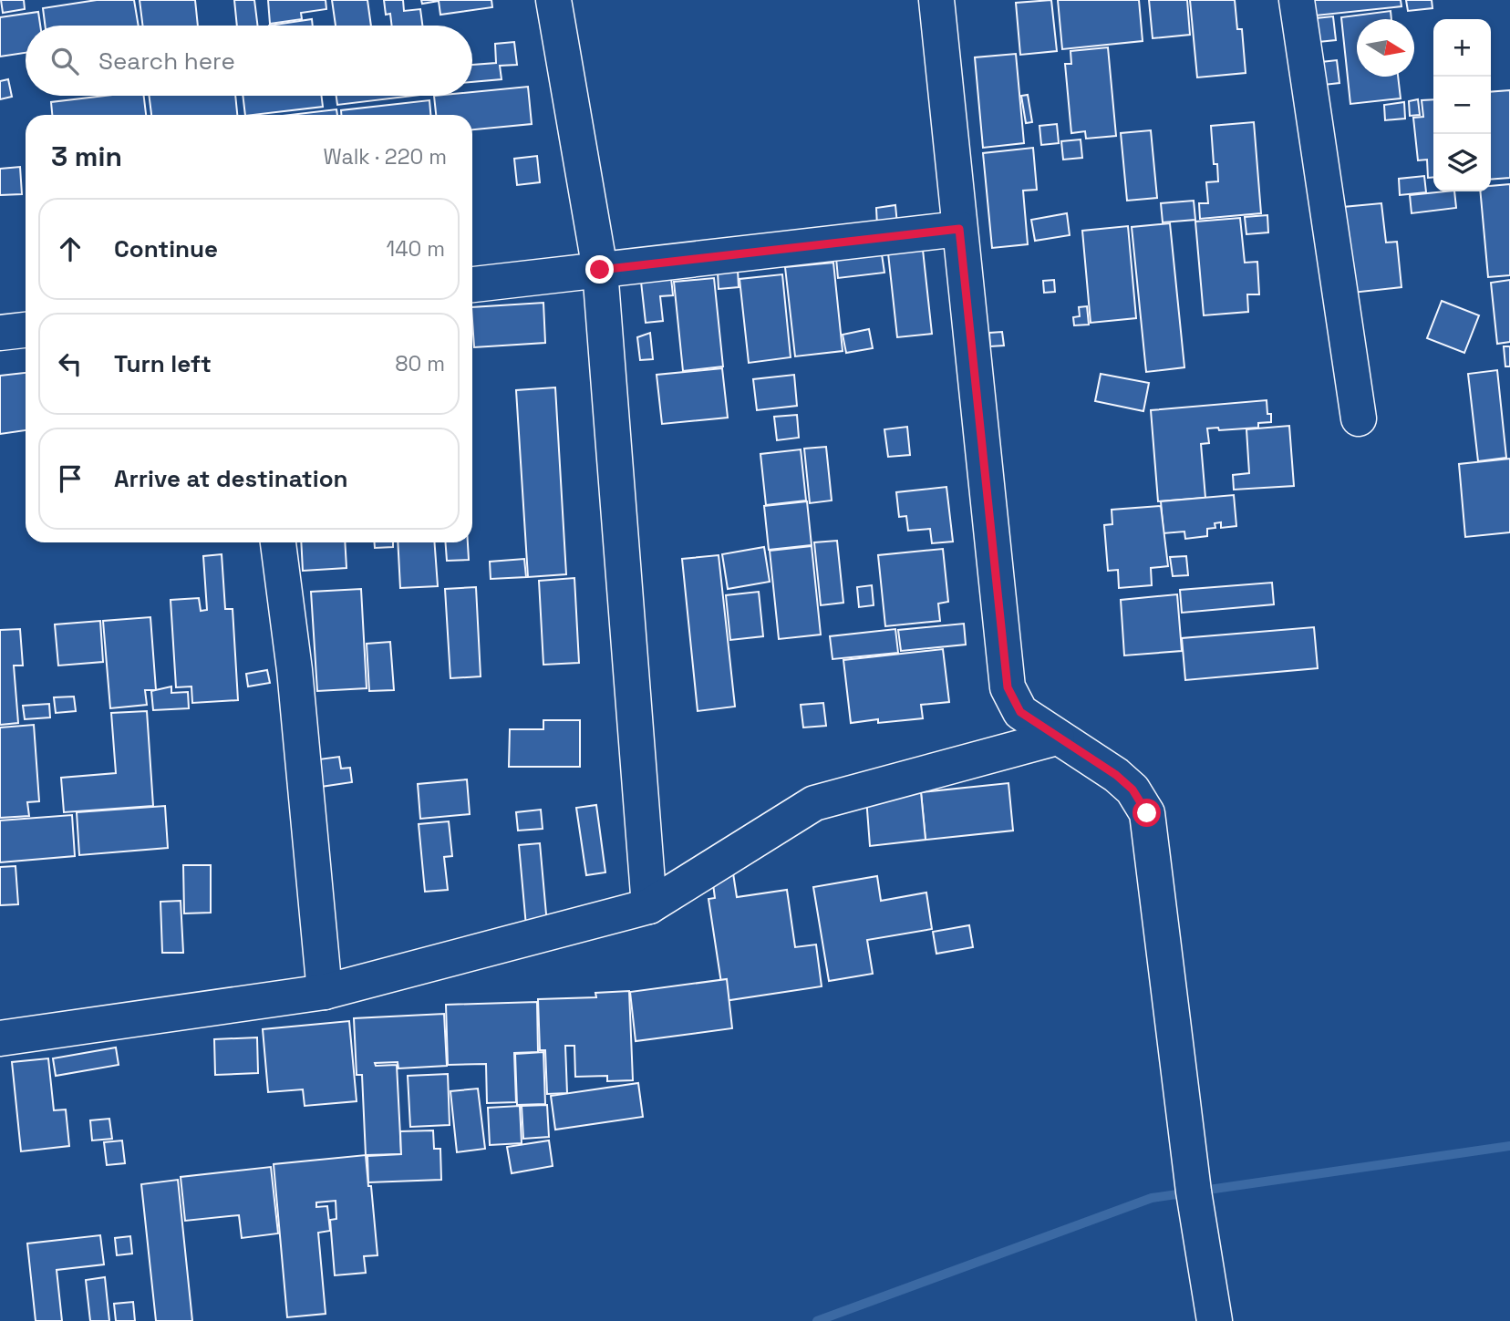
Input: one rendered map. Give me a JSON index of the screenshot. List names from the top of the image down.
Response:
{
  "north": "right",
  "page": {
    "map_buttons": ["+", "−"],
    "search": "Search here",
    "heading": ["3 min", "Walk · 220 m"],
    "list": [
      ["Continue", "140 m"],
      ["Turn left", "80 m"],
      "Arrive at destination"
    ]
  }
}
